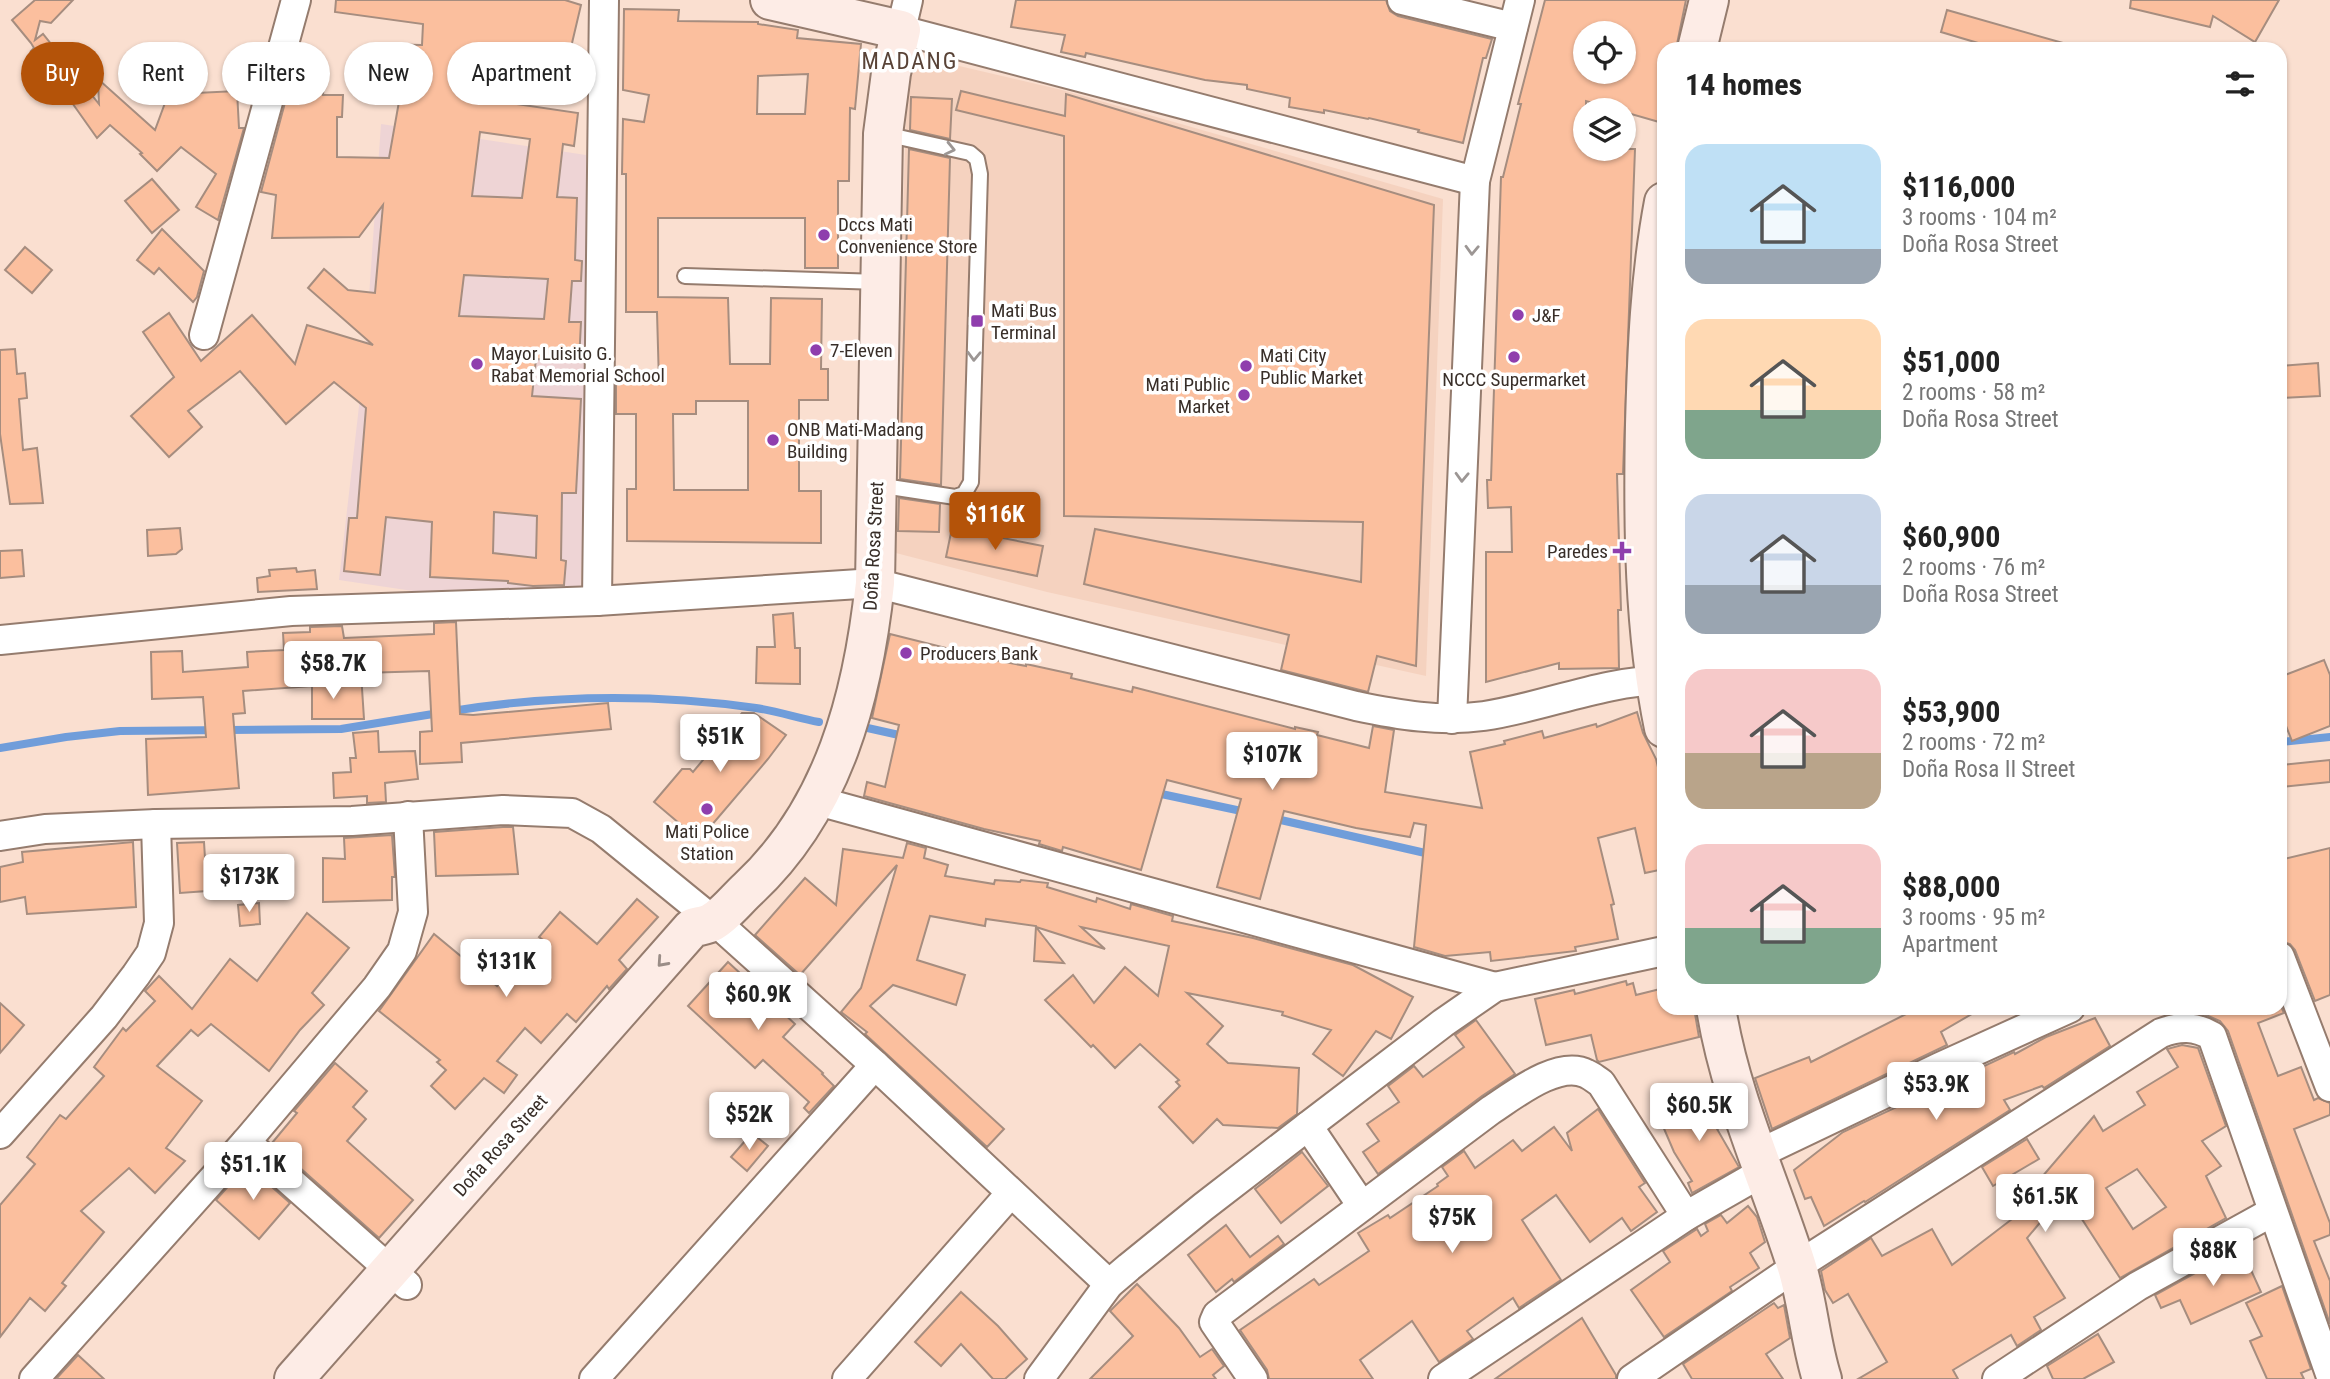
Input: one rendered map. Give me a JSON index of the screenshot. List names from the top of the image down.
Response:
{
  "streets": {
    "street": ["Doña Rosa Street"]
  },
  "districts": ["MADANG"],
  "places": {
    "other": [
      "Dccs Mati Convenience Store",
      "J&F",
      "7-Eleven",
      "NCCC Supermarket",
      "Mayor Luisito G. Rabat Memorial School",
      "Mati City Public Market",
      "Mati Public Market",
      "ONB Mati-Madang Building",
      "Producers Bank",
      "Mati Police Station"
    ],
    "transit": ["Mati Bus Terminal"],
    "health": ["Paredes"]
  },
  "page": {
    "chip": [
      "Buy",
      "Rent",
      "Filters",
      "New",
      "Apartment"
    ],
    "heading": "14 homes",
    "list": [
      {
        "name": "$116,000",
        "note": "3 rooms · 104 m² · Doña Rosa Street"
      },
      {
        "name": "$51,000",
        "note": "2 rooms · 58 m² · Doña Rosa Street"
      },
      {
        "name": "$60,900",
        "note": "2 rooms · 76 m² · Doña Rosa Street"
      },
      {
        "name": "$53,900",
        "note": "2 rooms · 72 m² · Doña Rosa II Street"
      },
      {
        "name": "$88,000",
        "note": "3 rooms · 95 m² · Apartment"
      }
    ],
    "price": [
      "$116K",
      "$58.7K",
      "$51K",
      "$107K",
      "$173K",
      "$131K",
      "$60.9K",
      "$53.9K",
      "$60.5K",
      "$52K",
      "$51.1K",
      "$61.5K",
      "$75K",
      "$88K"
    ]
  }
}
